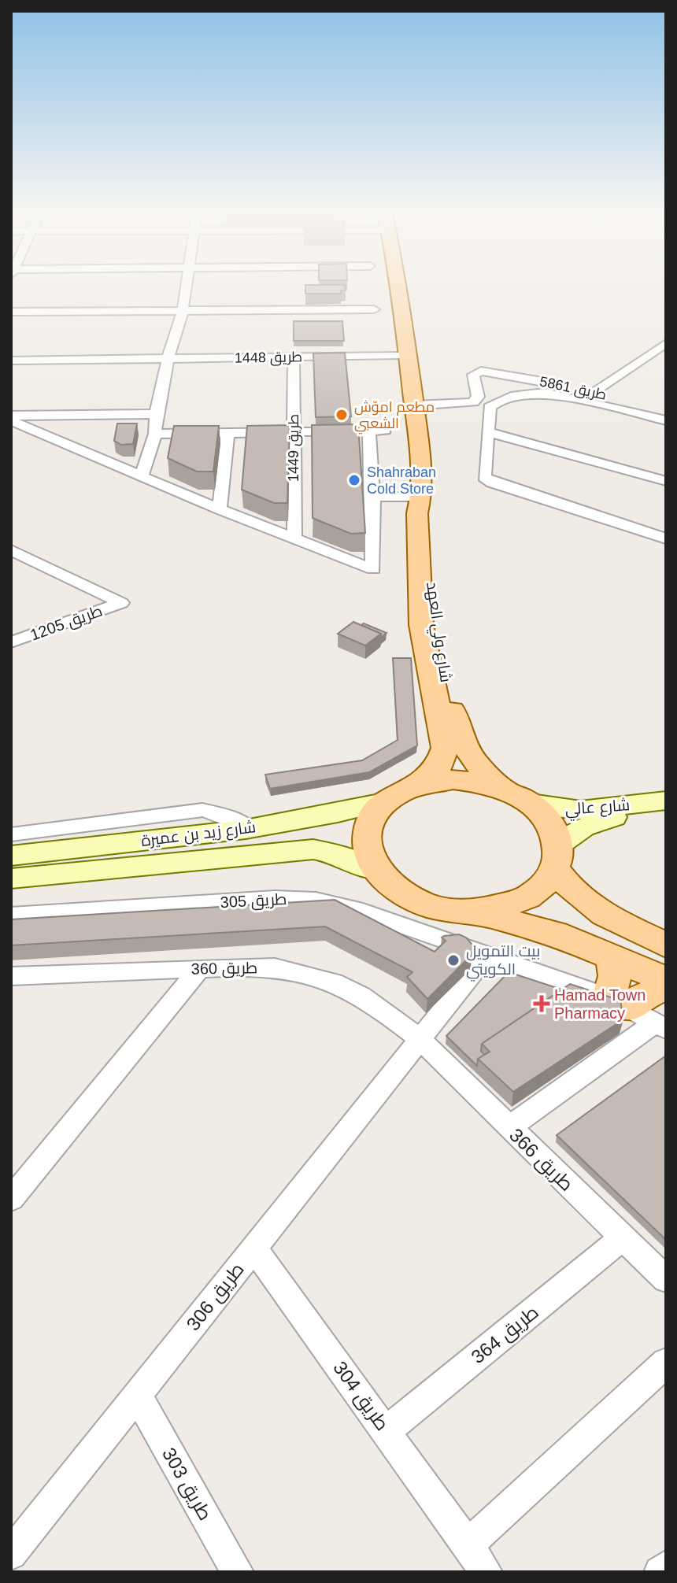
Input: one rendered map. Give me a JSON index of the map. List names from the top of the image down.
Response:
{
  "streets": {
    "main road": ["شارع ولي العهد"],
    "street": [
      "طريق 1448",
      "طريق 5861",
      "طريق 1449",
      "طريق 1205",
      "شارع عالي",
      "شارع زيد بن عميرة",
      "طريق 305",
      "طريق 360",
      "طريق 366",
      "طريق 306",
      "طريق 364",
      "طريق 304",
      "طريق 303"
    ]
  },
  "crossings": [
    ["طريق 1448", "طريق 1449"],
    ["طريق 1448", "شارع ولي العهد"],
    ["طريق 5861", "شارع ولي العهد"],
    ["شارع ولي العهد", "شارع عالي"],
    ["شارع ولي العهد", "شارع زيد بن عميرة"],
    ["شارع عالي", "شارع زيد بن عميرة"],
    ["طريق 360", "طريق 366"],
    ["طريق 360", "طريق 306"],
    ["طريق 366", "طريق 306"],
    ["طريق 366", "طريق 364"],
    ["طريق 306", "طريق 304"],
    ["طريق 306", "طريق 303"],
    ["طريق 364", "طريق 304"]
  ],
  "places": {
    "other": ["مطعم اموّش الشعبي", "Shahraban Cold Store", "بيت التمويل الكويتي"],
    "health": ["Hamad Town Pharmacy"]
  }
}
